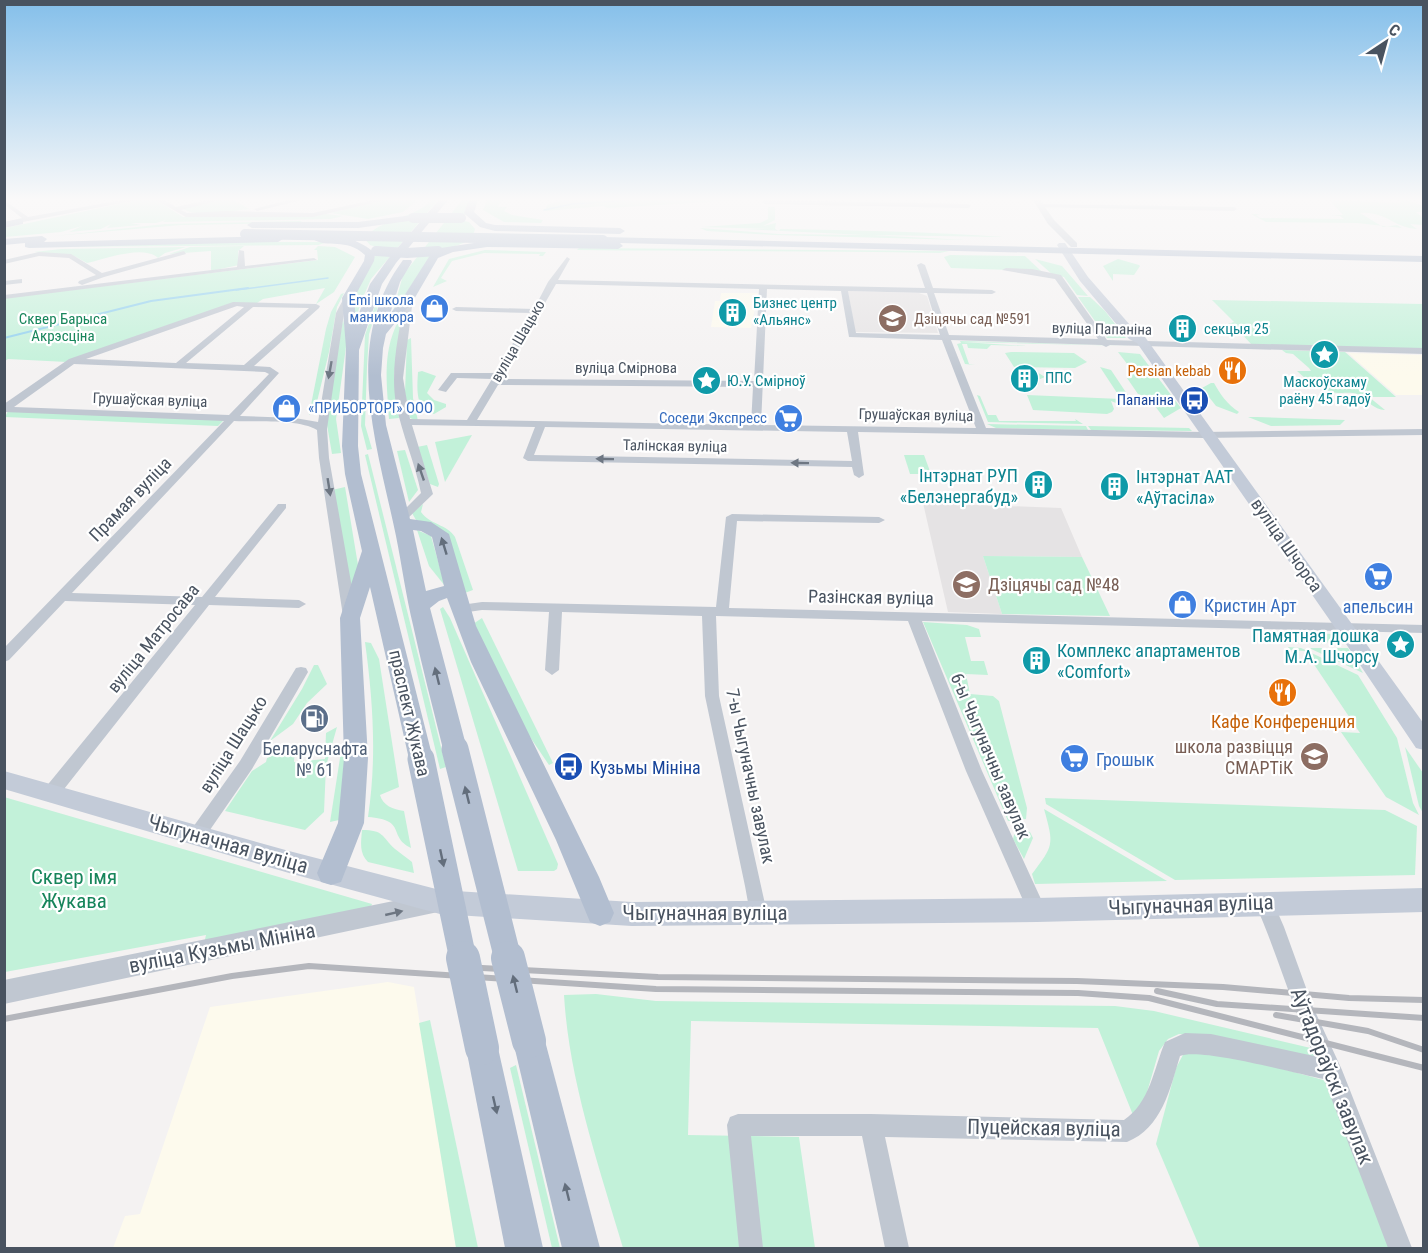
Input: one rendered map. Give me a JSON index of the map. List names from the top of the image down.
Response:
{
  "streets": {
    "main road": ["вуліца Шчорса", "праспект Жукава", "Чыгуначная вуліца"],
    "street": [
      "вуліца Папаніна",
      "вуліца Шацько",
      "вуліца Смірнова",
      "Грушаўская вуліца",
      "Талінская вуліца",
      "Прамая вуліца",
      "Разінская вуліца",
      "вуліца Матросава",
      "6-ы Чыгуначны завулак",
      "7-ы Чыгуначны завулак",
      "вуліца Кузьмы Мініна",
      "Аўтадораўскі завулак",
      "Пуцейская вуліца"
    ]
  },
  "crossings": [
    ["вуліца Папаніна", "вуліца Шчорса"],
    ["вуліца Шацько", "вуліца Смірнова"],
    ["вуліца Шацько", "Грушаўская вуліца"],
    ["вуліца Шацько", "Чыгуначная вуліца"],
    ["Грушаўская вуліца", "Талінская вуліца"],
    ["Грушаўская вуліца", "Прамая вуліца"],
    ["Грушаўская вуліца", "вуліца Шчорса"],
    ["вуліца Шчорса", "Разінская вуліца"],
    ["Разінская вуліца", "6-ы Чыгуначны завулак"],
    ["Разінская вуліца", "7-ы Чыгуначны завулак"],
    ["вуліца Матросава", "Чыгуначная вуліца"],
    ["6-ы Чыгуначны завулак", "Чыгуначная вуліца"],
    ["7-ы Чыгуначны завулак", "Чыгуначная вуліца"],
    ["Чыгуначная вуліца", "вуліца Кузьмы Мініна"],
    ["Чыгуначная вуліца", "Аўтадораўскі завулак"],
    ["Аўтадораўскі завулак", "Пуцейская вуліца"]
  ],
  "one_way": ["вуліца Кузьмы Мініна"],
  "parks": ["Сквер Барыса Акрэсціна", "Сквер імя Жукава"],
  "places": {
    "shop": ["Emi школа маникюра", "«ПРИБОРТОРГ» ООО", "Кристин Арт"],
    "building": [
      "Бизнес центр «Альянс»",
      "секцыя 25",
      "ППС",
      "Інтэрнат РУП «Белэнергабуд»",
      "Інтэрнат ААТ «Аўтасіла»",
      "Комплекс апартаментов «Comfort»"
    ],
    "school or university": ["Дзіцячы сад №591", "Дзіцячы сад №48", "школа развіцця СМАРТіК"],
    "place": ["Маскоўскаму раёну 45 гадоў", "Ю.У. Смірноў", "Памятная дошка М.А. Шчорсу"],
    "restaurant": ["Persian kebab", "Кафе Конференция"],
    "bus stop": ["Папаніна", "Кузьмы Мініна"],
    "supermarket": ["Соседи Экспресс", "апельсин", "Грошык"],
    "fuel station": ["Беларуснафта № 61"]
  },
  "north": "top right"
}
